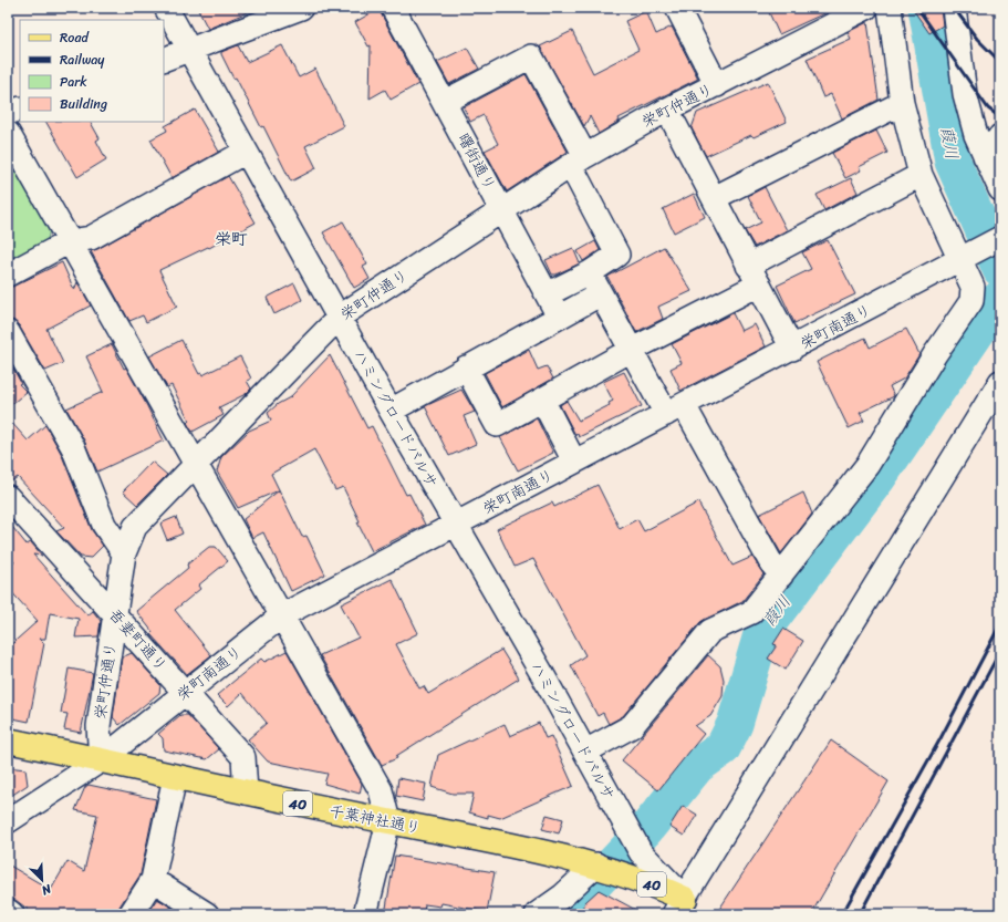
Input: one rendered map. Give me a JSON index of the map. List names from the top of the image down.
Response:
{
  "streets": {
    "main road": ["40", "千葉神社通り"],
    "street": [
      "栄町仲通り",
      "曙街通り",
      "栄町南通り",
      "ハミングロードパルサ",
      "吾妻町通り"
    ]
  },
  "crossings": [
    ["栄町仲通り", "曙街通り"],
    ["栄町仲通り", "栄町南通り"],
    ["栄町仲通り", "ハミングロードパルサ"],
    ["栄町仲通り", "吾妻町通り"],
    ["栄町仲通り", "千葉神社通り"],
    ["栄町南通り", "ハミングロードパルサ"],
    ["栄町南通り", "吾妻町通り"],
    ["栄町南通り", "千葉神社通り"],
    ["ハミングロードパルサ", "40"],
    ["吾妻町通り", "千葉神社通り"],
    ["40", "千葉神社通り"]
  ],
  "districts": ["栄町"],
  "water": ["葭川"],
  "legend": [
    "Road",
    "Railway",
    "Park",
    "Building"
  ],
  "north": "bottom right"
}
